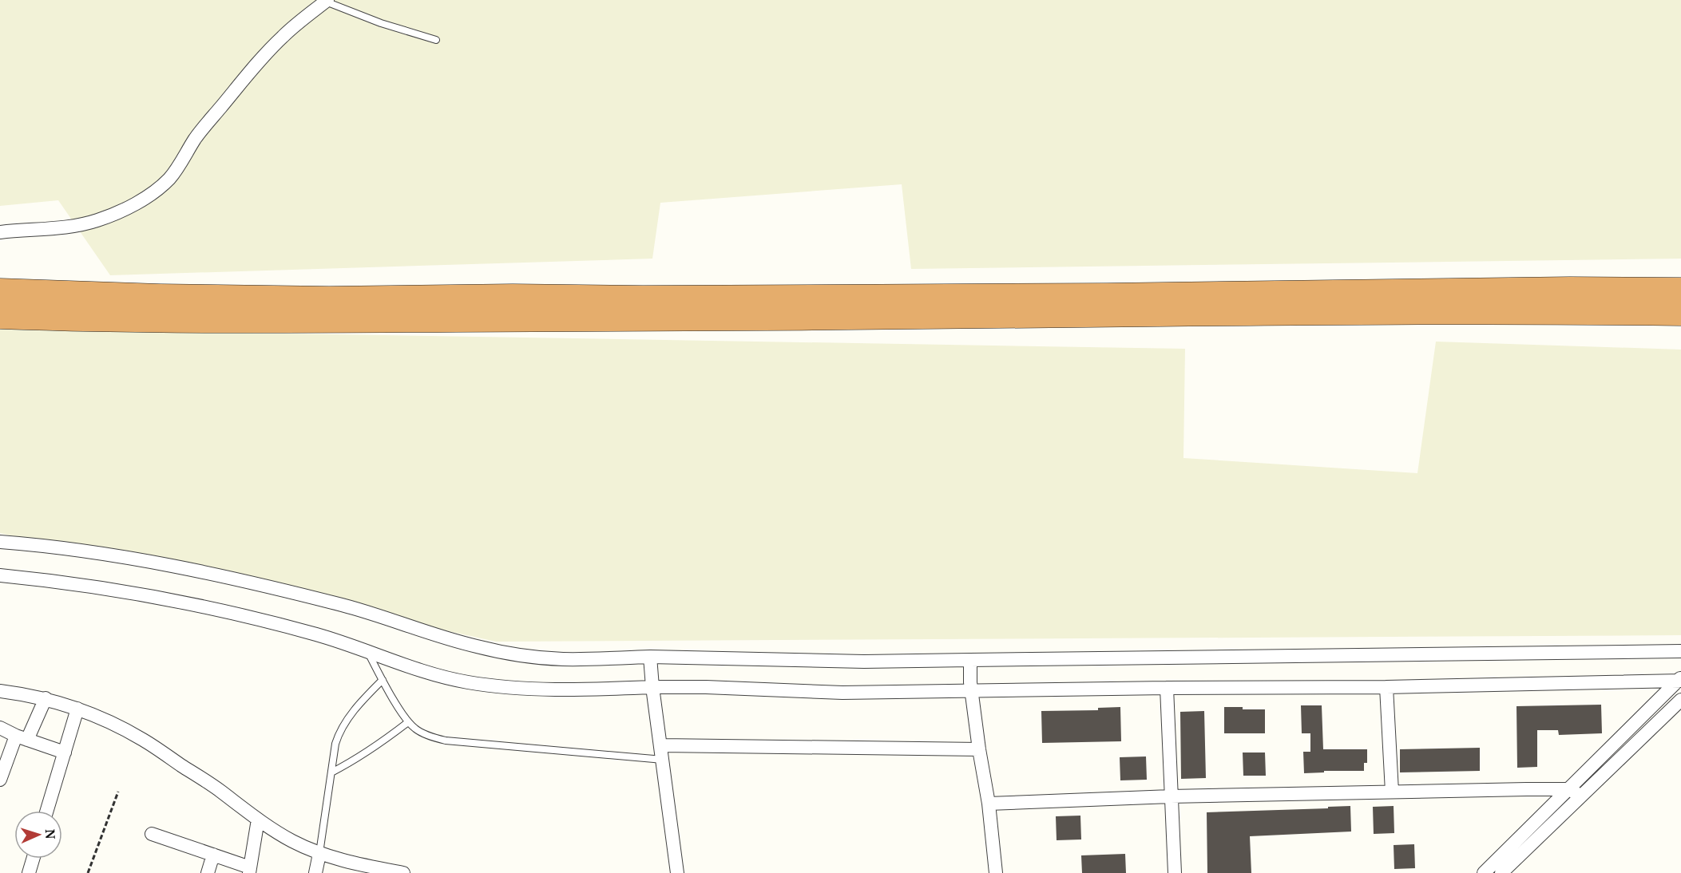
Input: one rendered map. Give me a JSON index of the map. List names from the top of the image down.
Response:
{
  "north": "right"
}
